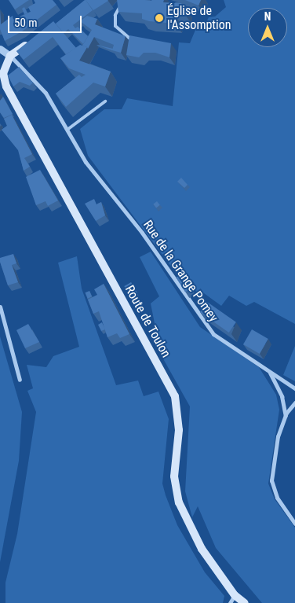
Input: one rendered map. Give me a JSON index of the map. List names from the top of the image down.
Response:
{
  "streets": {
    "main road": ["Route de Toulon"],
    "street": ["Rue de la Grange Pomey"]
  },
  "crossings": [
    ["Rue de la Grange Pomey", "Route de Toulon"]
  ],
  "places": ["Église de l'Assomption"],
  "scale_bar": "50 m",
  "north": "top"
}
